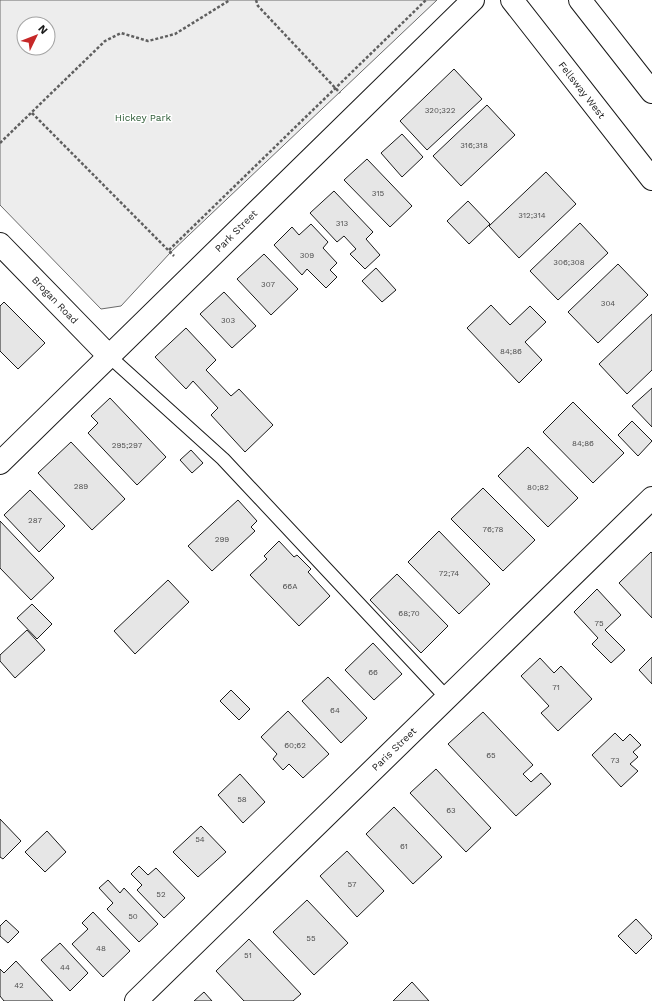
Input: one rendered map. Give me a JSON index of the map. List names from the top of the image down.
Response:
{
  "streets": {
    "street": [
      "Fellsway West",
      "Park Street",
      "Brogan Road",
      "Paris Street"
    ]
  },
  "crossings": [
    ["Park Street", "Brogan Road"]
  ],
  "parks": ["Hickey Park"],
  "house_numbers": [
    "320;322",
    "316;318",
    "315",
    "312;314",
    "313",
    "309",
    "306;308",
    "307",
    "304",
    "303",
    "84;86",
    "84;86",
    "295;297",
    "289",
    "80;82",
    "287",
    "76;78",
    "299",
    "72;74",
    "66A",
    "68;70",
    "75",
    "66",
    "71",
    "64",
    "60;62",
    "65",
    "73",
    "58",
    "63",
    "54",
    "61",
    "57",
    "52",
    "50",
    "55",
    "48",
    "51",
    "44",
    "42"
  ],
  "north": "top right"
}
